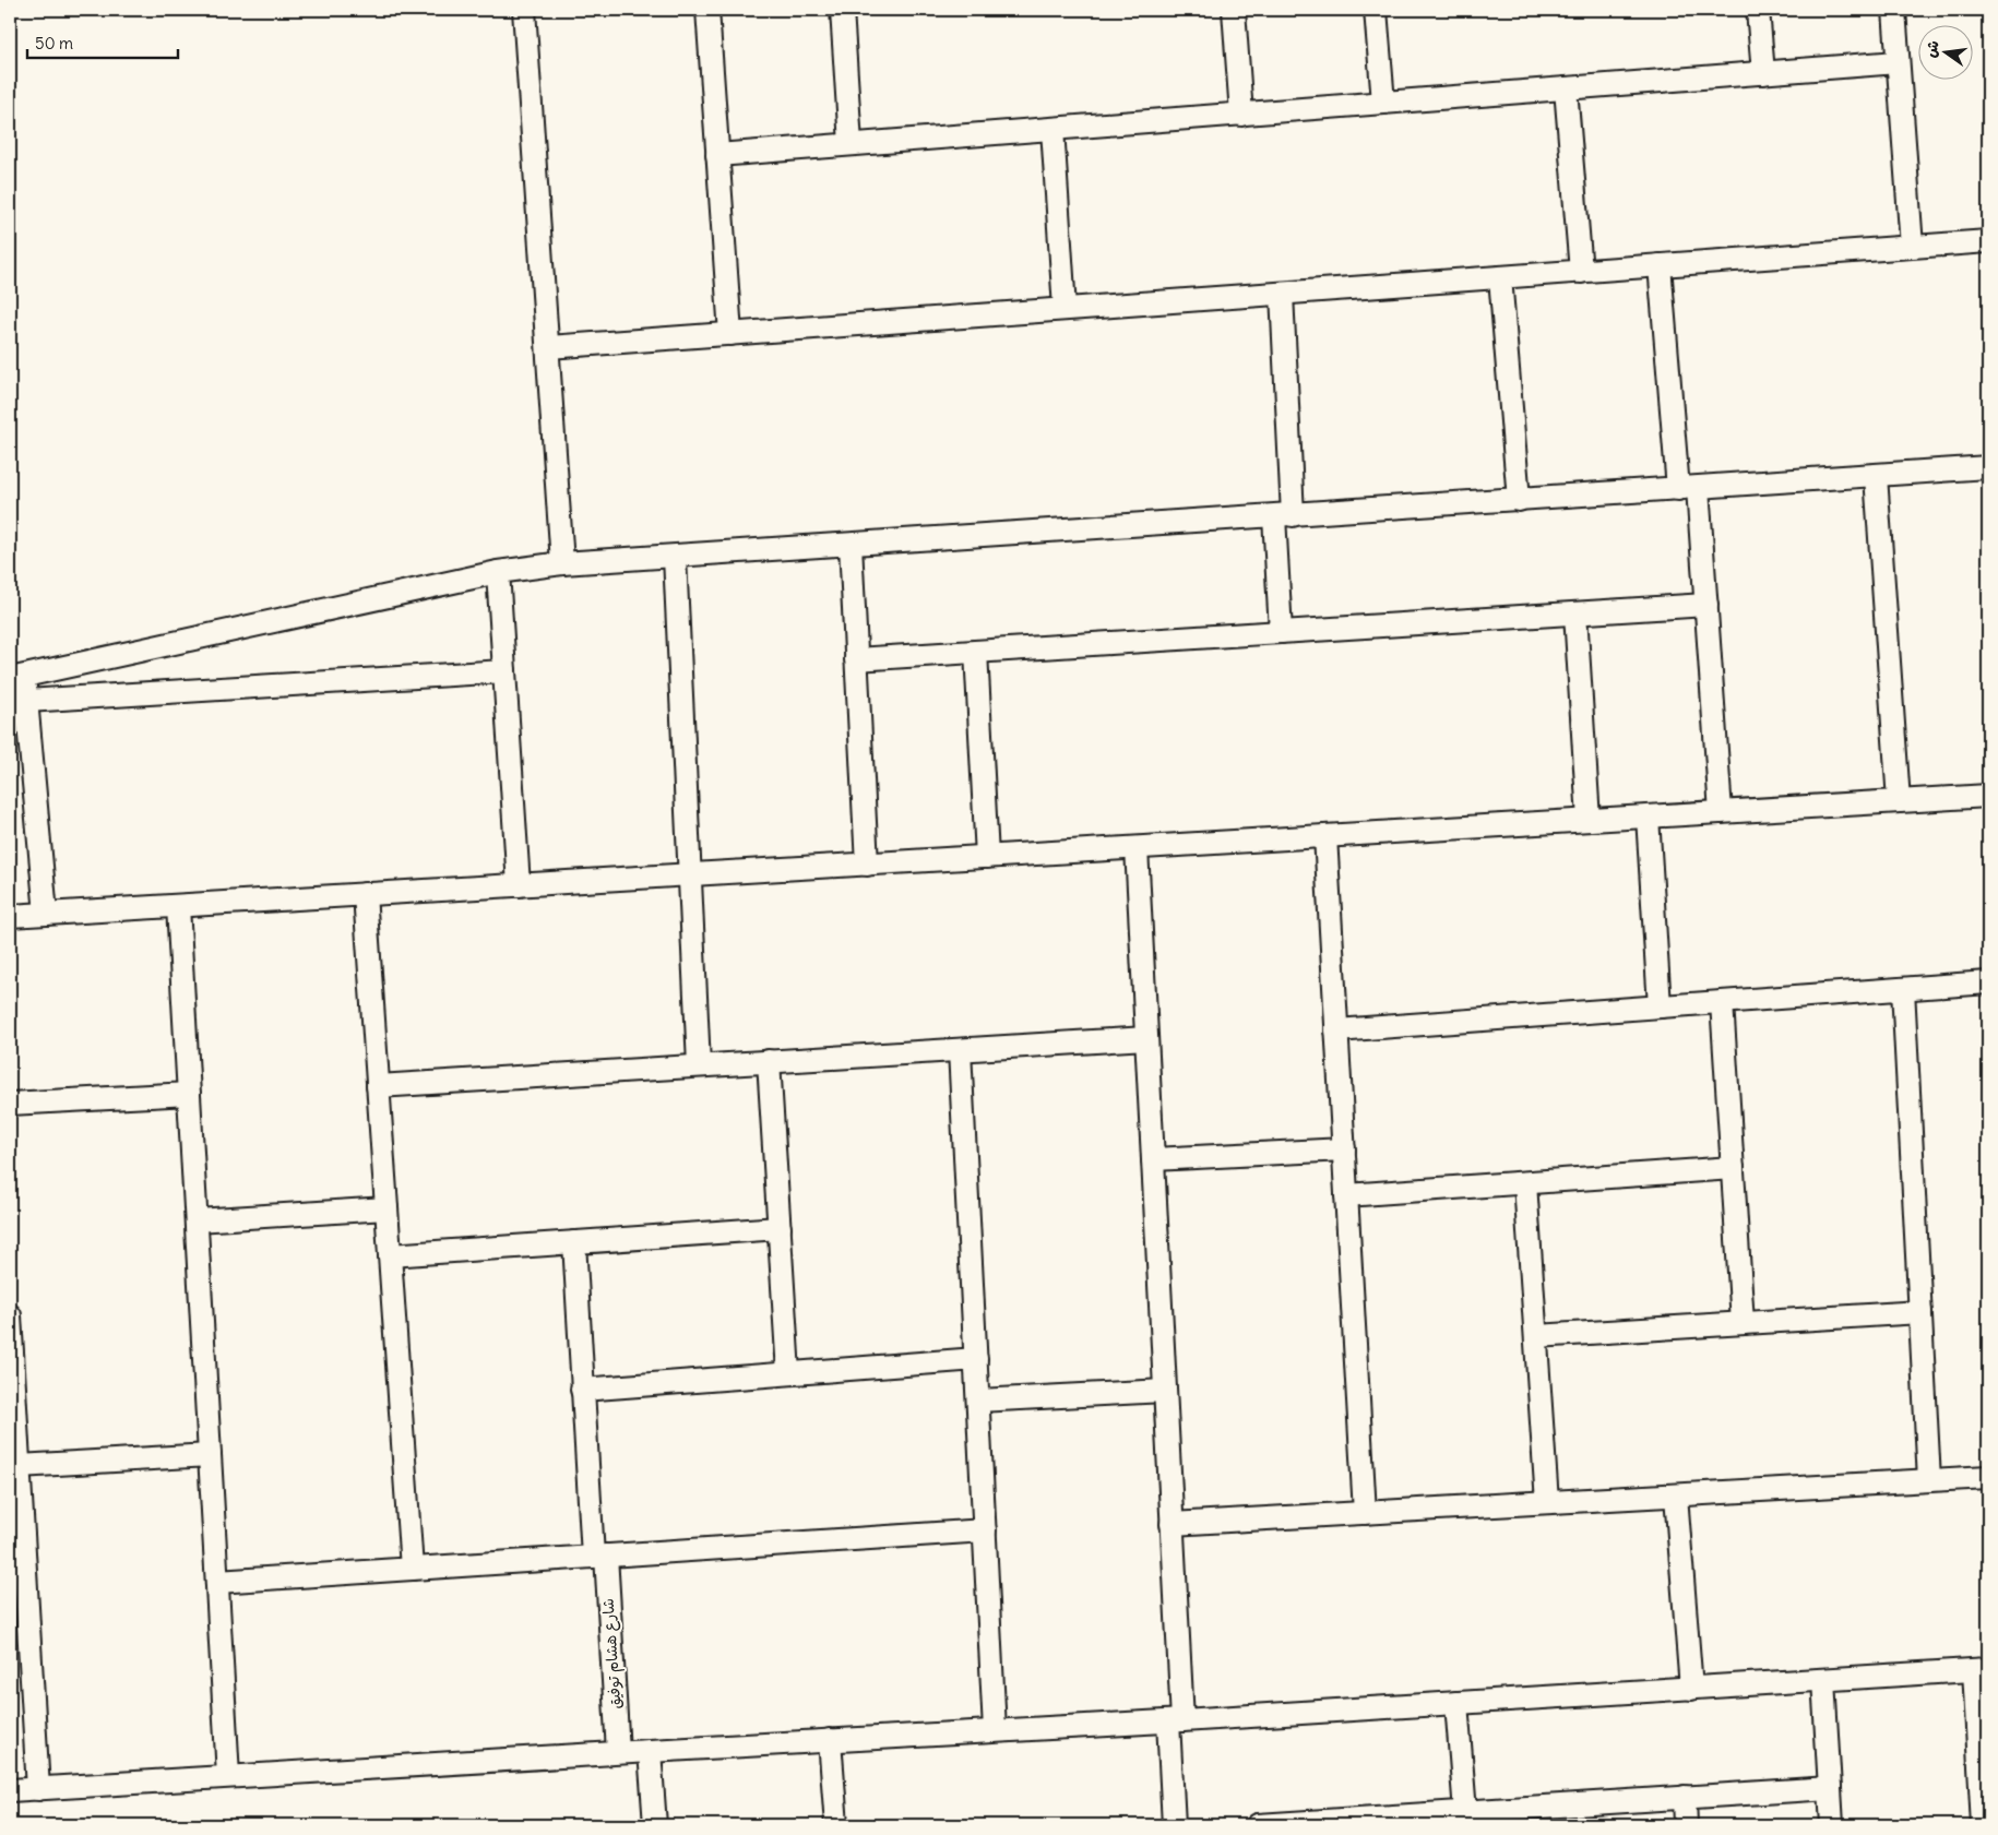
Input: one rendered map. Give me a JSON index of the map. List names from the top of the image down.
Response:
{
  "streets": {
    "street": ["شارع هشام توفيق"]
  },
  "scale_bar": "50 m",
  "north": "left"
}
